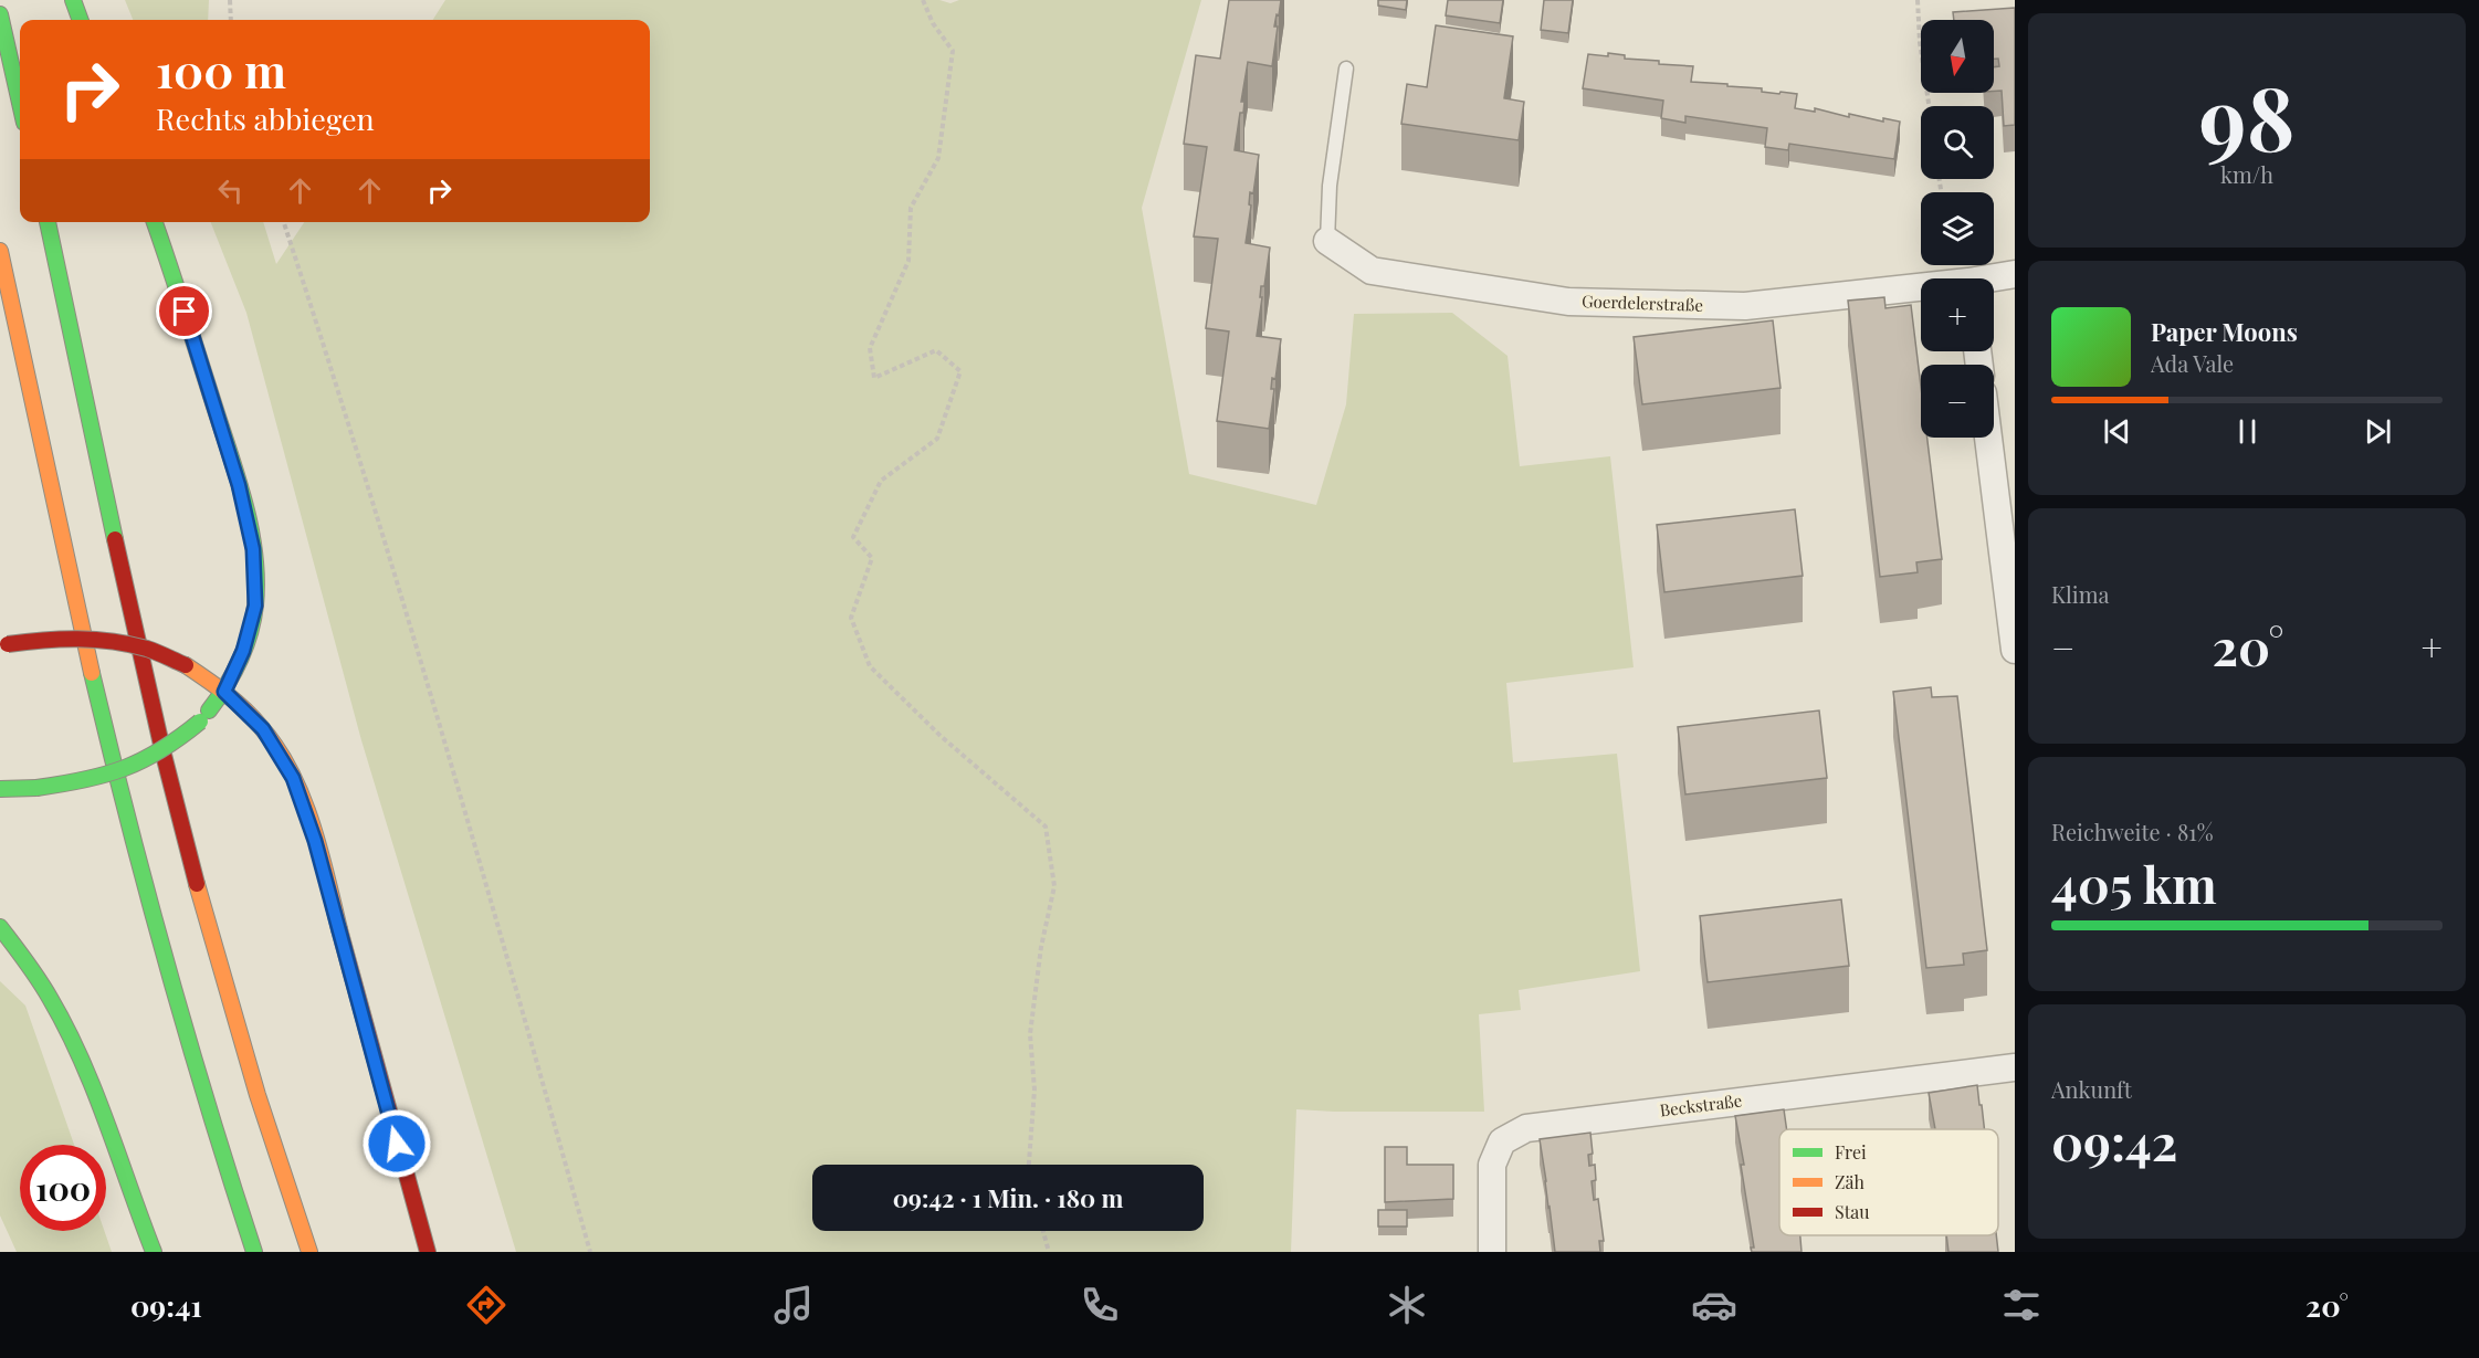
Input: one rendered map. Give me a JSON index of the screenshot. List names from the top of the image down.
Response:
{
  "streets": {
    "street": ["Goerdelerstraße", "Beckstraße"]
  },
  "legend": ["Frei", "Zäh", "Stau"],
  "north": "bottom",
  "page": {
    "tile": [
      ["98", "km/h"],
      "Klima",
      ["Reichweite · 81%", "405 km"],
      ["Ankunft", "09:42"]
    ],
    "map_buttons": ["+", "−"],
    "turn": ["100 m", "Rechts abbiegen"],
    "song": ["Paper Moons", "Ada Vale"],
    "heat": ["−", "20°", "+"],
    "limit": "100",
    "trip": "09:42 · 1 Min. · 180 m",
    "tabs": ["09:41", "20°"]
  }
}
